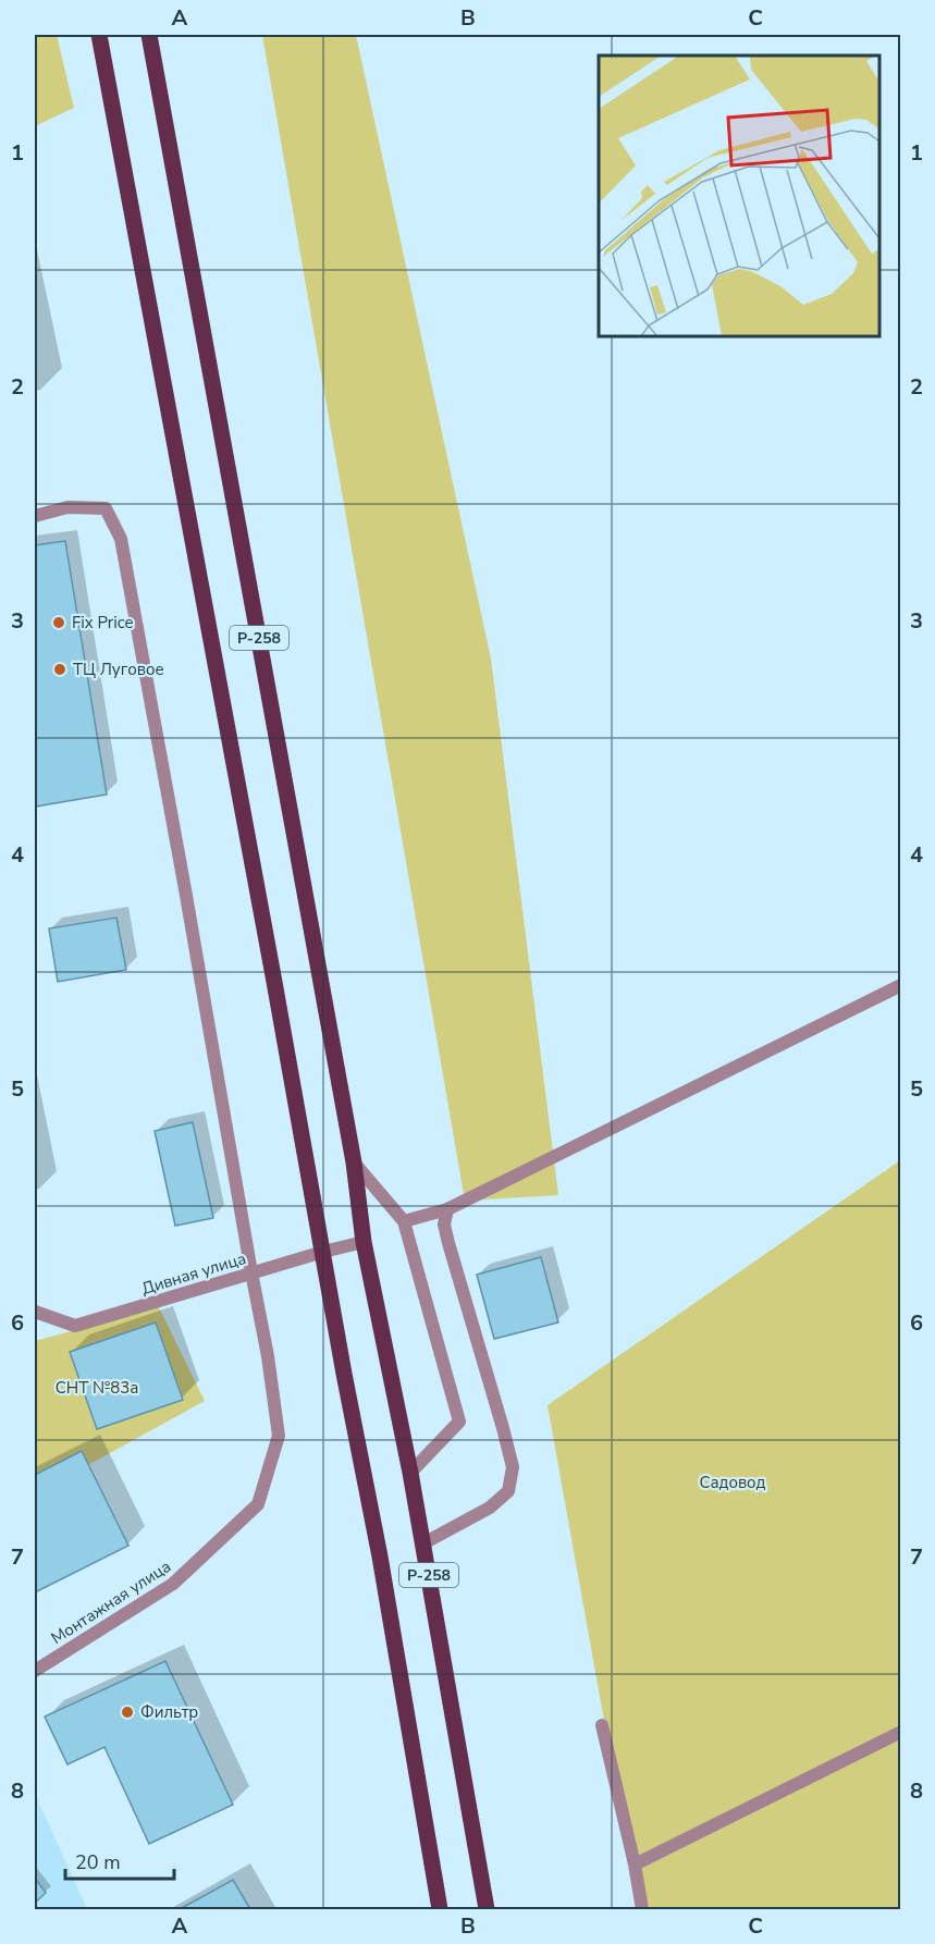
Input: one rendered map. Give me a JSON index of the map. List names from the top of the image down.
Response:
{
  "streets": {
    "main road": ["Р-258"],
    "street": ["Дивная улица", "Монтажная улица"]
  },
  "crossings": [
    ["Р-258", "Дивная улица"],
    ["Дивная улица", "Монтажная улица"]
  ],
  "parks": ["СНТ №83а", "Садовод"],
  "places": ["Fix Price", "ТЦ Луговое", "Фильтр"],
  "scale_bar": "20 m",
  "grid": {
    "columns": ["A", "B", "C"],
    "rows": [
      "1",
      "2",
      "3",
      "4",
      "5",
      "6",
      "7",
      "8"
    ]
  }
}
